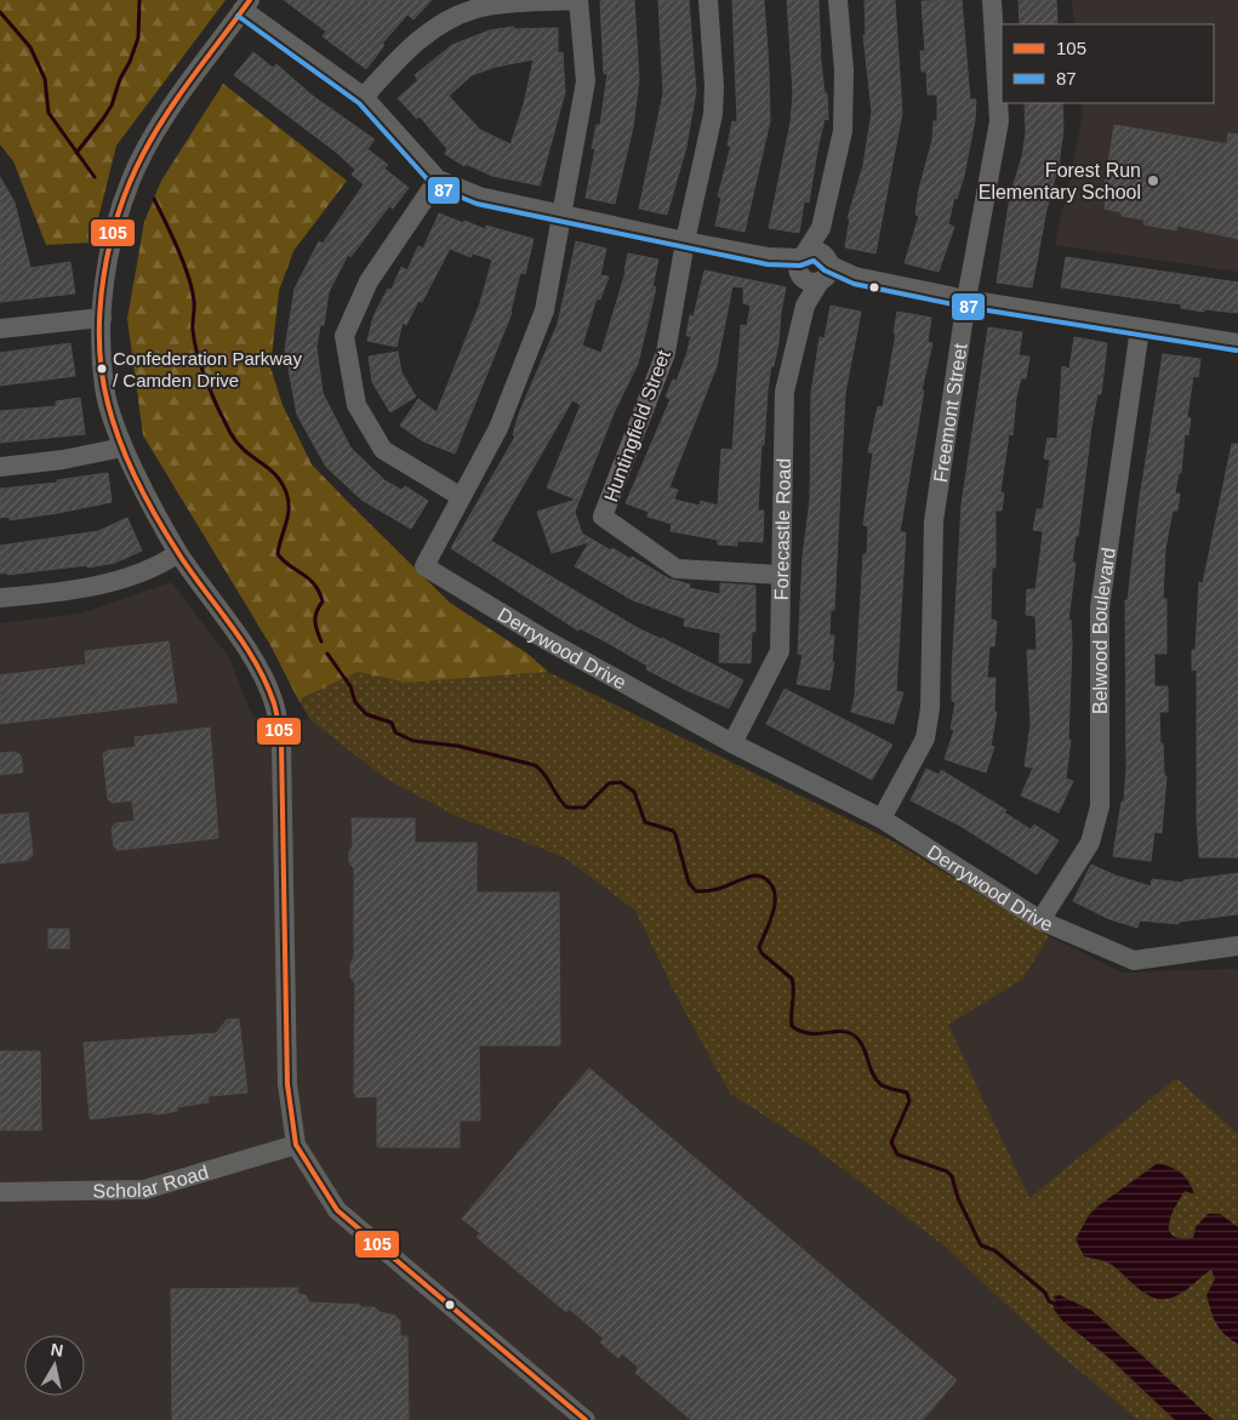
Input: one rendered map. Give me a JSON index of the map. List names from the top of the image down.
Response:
{
  "streets": {
    "street": [
      "Freemont Street",
      "Huntingfield Street",
      "Forecastle Road",
      "Belwood Boulevard",
      "Derrywood Drive",
      "Scholar Road"
    ]
  },
  "crossings": [
    ["Freemont Street", "Derrywood Drive"],
    ["Huntingfield Street", "Forecastle Road"],
    ["Forecastle Road", "Derrywood Drive"],
    ["Belwood Boulevard", "Derrywood Drive"]
  ],
  "places": ["Forest Run Elementary School", "Confederation Parkway / Camden Drive"],
  "lines": ["transit line 105", "transit line 87"],
  "legend": ["105", "87"],
  "north": "top"
}
